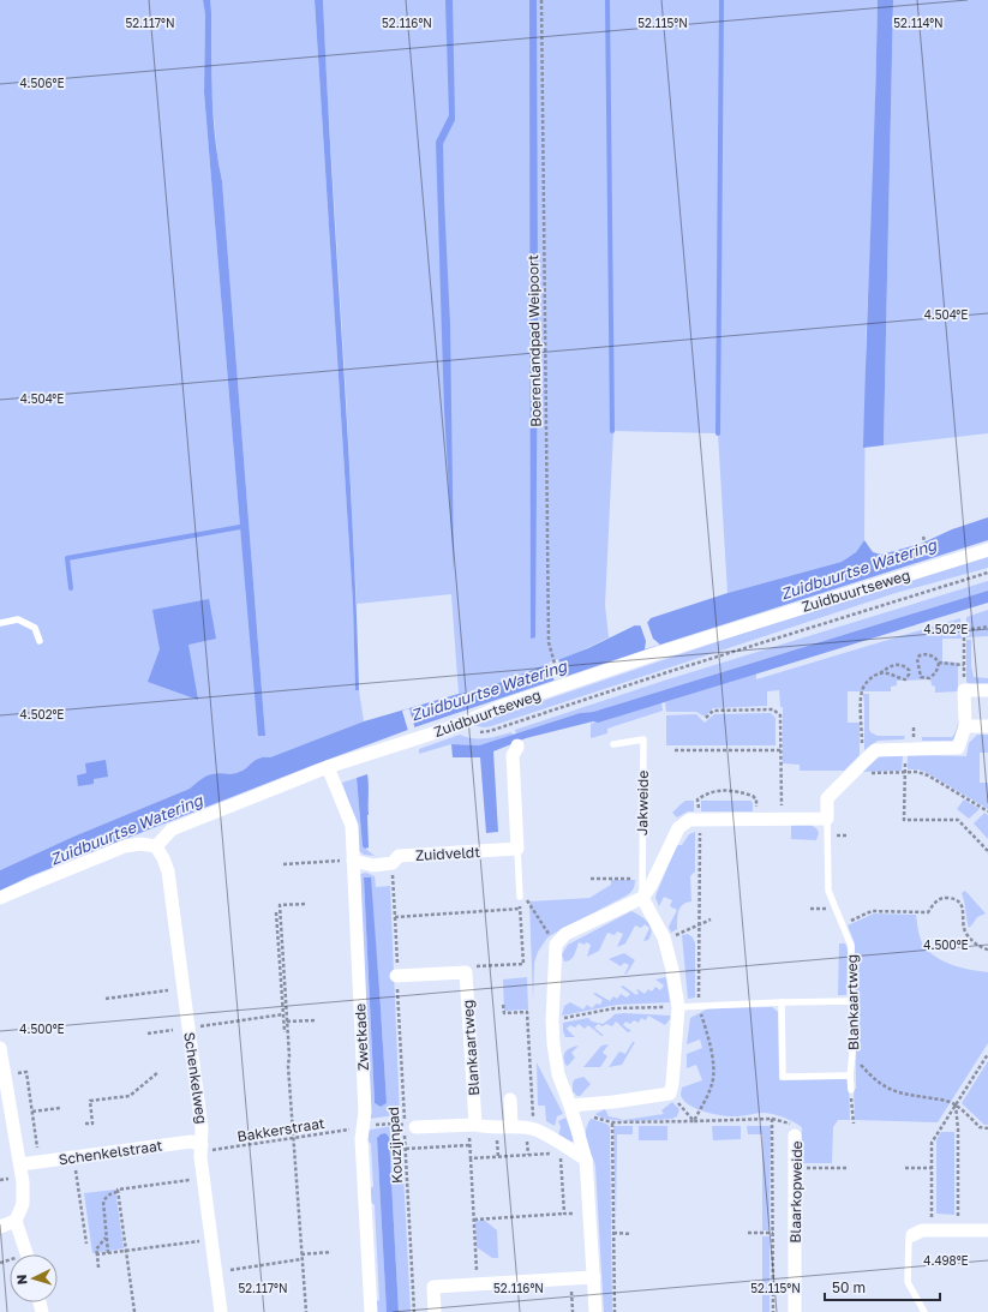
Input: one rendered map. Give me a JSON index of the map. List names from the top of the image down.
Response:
{
  "streets": {
    "street": [
      "Zuidbuurtseweg",
      "Zuidveldt",
      "Blankaartweg",
      "Zwetkade",
      "Schenkelweg",
      "Schenkelstraat",
      "Blaarkopweide"
    ],
    "lane": ["Jakweide"],
    "path": ["Boerenlandpad Weipoort", "Bakkerstraat", "Kouzijnpad"]
  },
  "crossings": [
    ["Zuidbuurtseweg", "Zwetkade"],
    ["Zuidbuurtseweg", "Schenkelweg"],
    ["Zuidveldt", "Zwetkade"],
    ["Zuidveldt", "Kouzijnpad"],
    ["Zwetkade", "Bakkerstraat"],
    ["Schenkelweg", "Bakkerstraat"],
    ["Schenkelweg", "Schenkelstraat"],
    ["Bakkerstraat", "Schenkelstraat"]
  ],
  "water": ["Zuidbuurtse Watering"],
  "scale_bar": "50 m",
  "north": "left",
  "coordinates": [
    "52.117°N",
    "52.116°N",
    "52.115°N",
    "52.114°N",
    "4.506°E",
    "4.504°E",
    "4.502°E",
    "4.500°E",
    "4.498°E"
  ]
}
